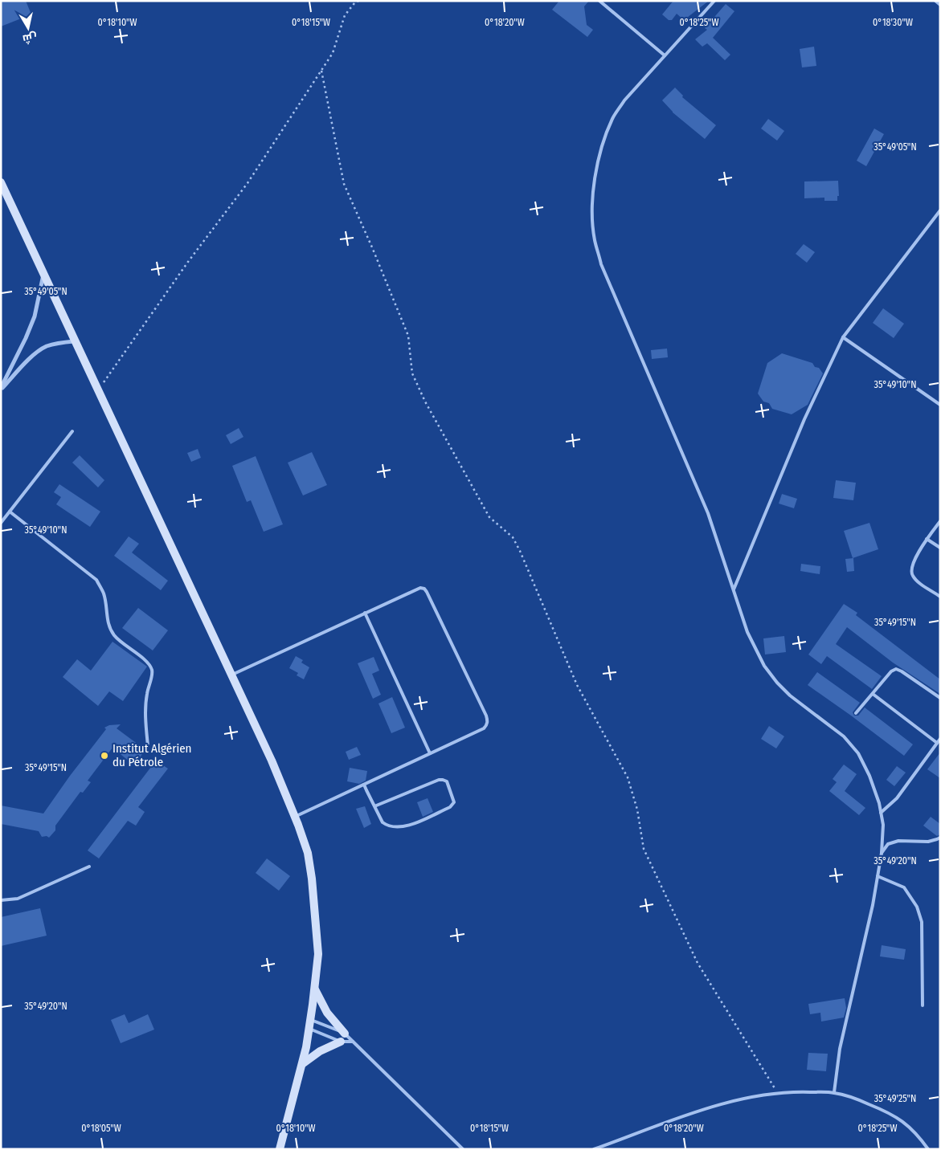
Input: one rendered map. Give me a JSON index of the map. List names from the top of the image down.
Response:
{
  "places": ["Institut Algérien du Pétrole"],
  "north": "bottom",
  "coordinates": [
    "0°18'10\"W",
    "0°18'15\"W",
    "0°18'20\"W",
    "0°18'25\"W",
    "0°18'30\"W",
    "35°49'05\"N",
    "35°49'10\"N",
    "35°49'15\"N",
    "35°49'20\"N",
    "35°49'25\"N",
    "0°18'05\"W"
  ]
}
